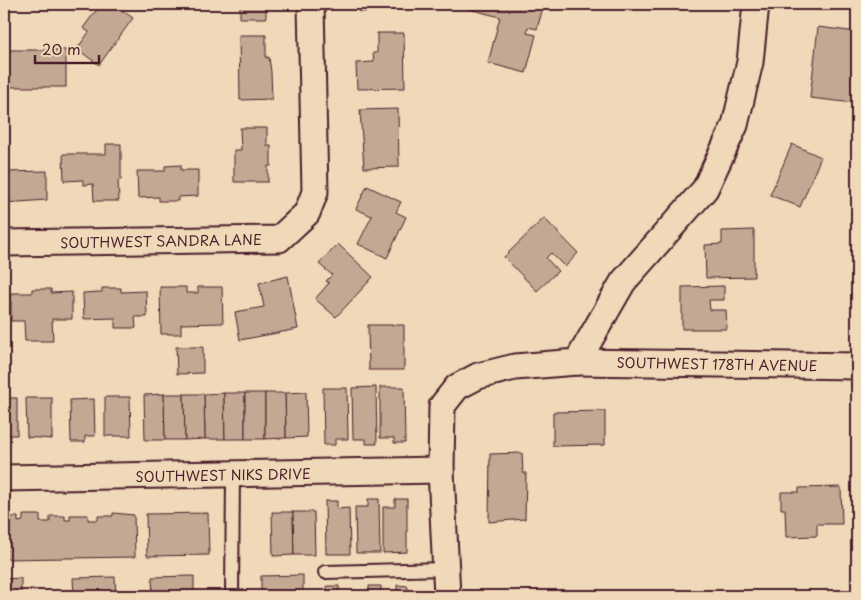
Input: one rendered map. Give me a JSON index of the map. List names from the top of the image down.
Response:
{
  "streets": {
    "street": ["SOUTHWEST SANDRA LANE", "SOUTHWEST 178TH AVENUE", "SOUTHWEST NIKS DRIVE"]
  },
  "crossings": [
    ["SOUTHWEST 178TH AVENUE", "SOUTHWEST NIKS DRIVE"]
  ],
  "scale_bar": "20 m"
}
